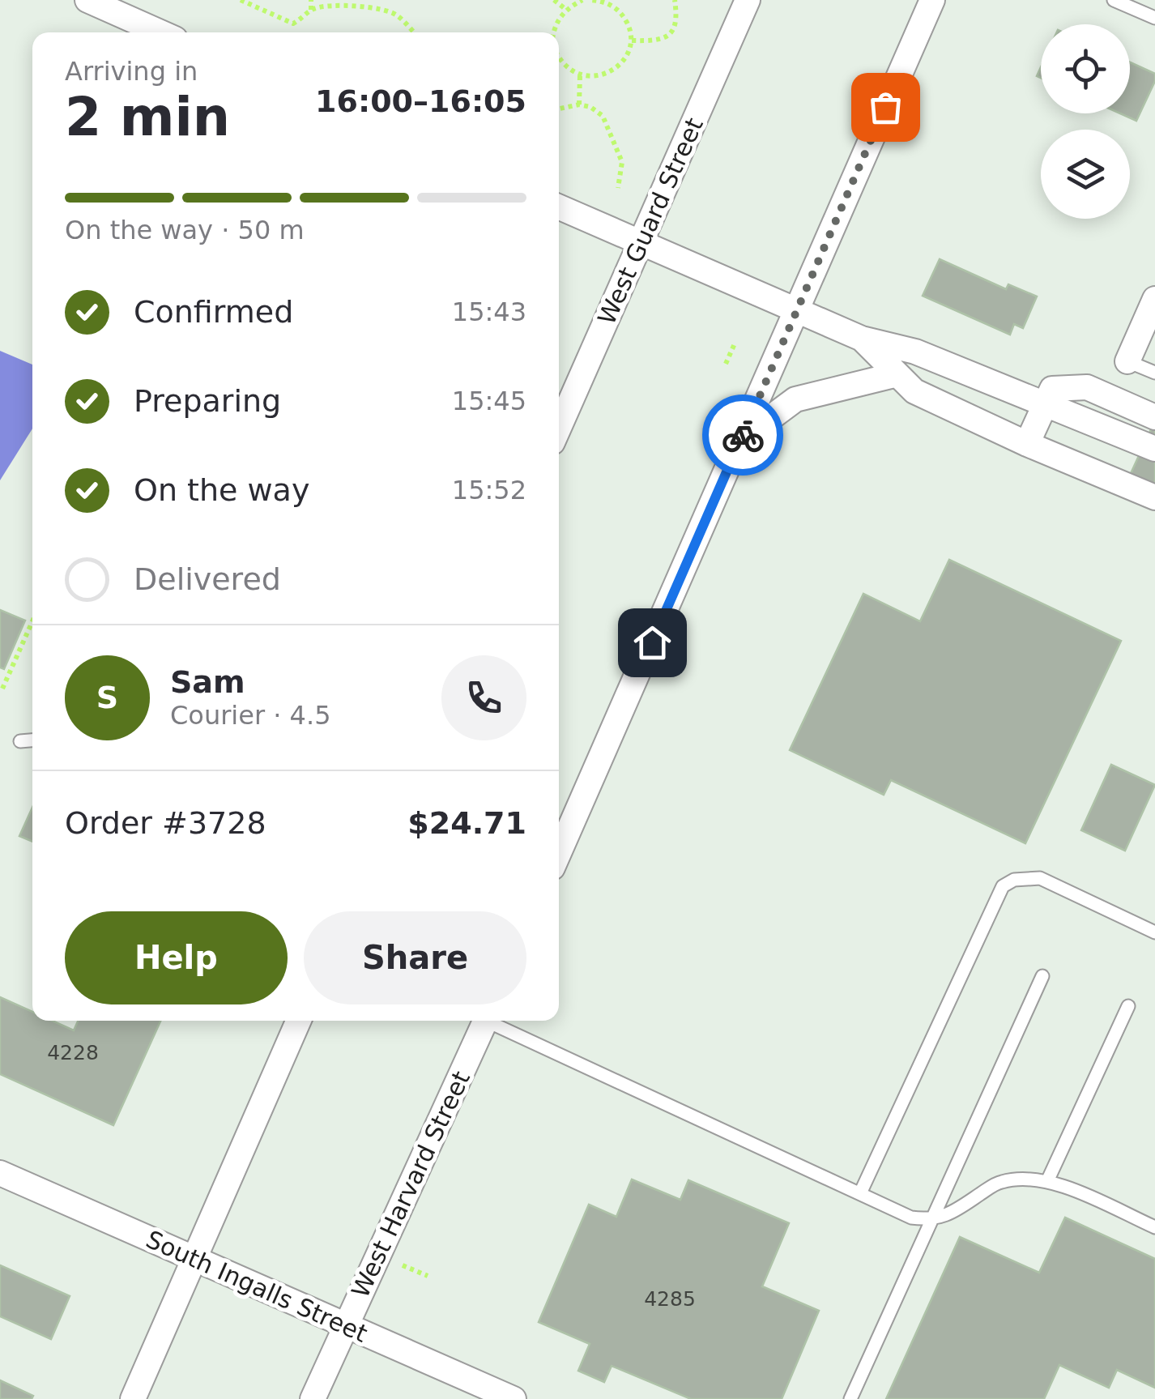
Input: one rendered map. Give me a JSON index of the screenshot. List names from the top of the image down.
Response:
{
  "streets": {
    "street": ["West Guard Street", "West Harvard Street", "South Ingalls Street"]
  },
  "crossings": [
    ["West Harvard Street", "South Ingalls Street"]
  ],
  "house_numbers": ["4228", "4285"],
  "page": {
    "heading": ["2 min", "Arriving in", "16:00–16:05"],
    "panel": [
      "Sam",
      "Courier · 4.5",
      "Order #3728",
      "$24.71"
    ],
    "bar": "On the way · 50 m",
    "list": [
      ["Confirmed", "15:43"],
      ["Preparing", "15:45"],
      ["On the way", "15:52"],
      "Delivered"
    ],
    "round": "S",
    "buttons": ["Help", "Share"]
  }
}
